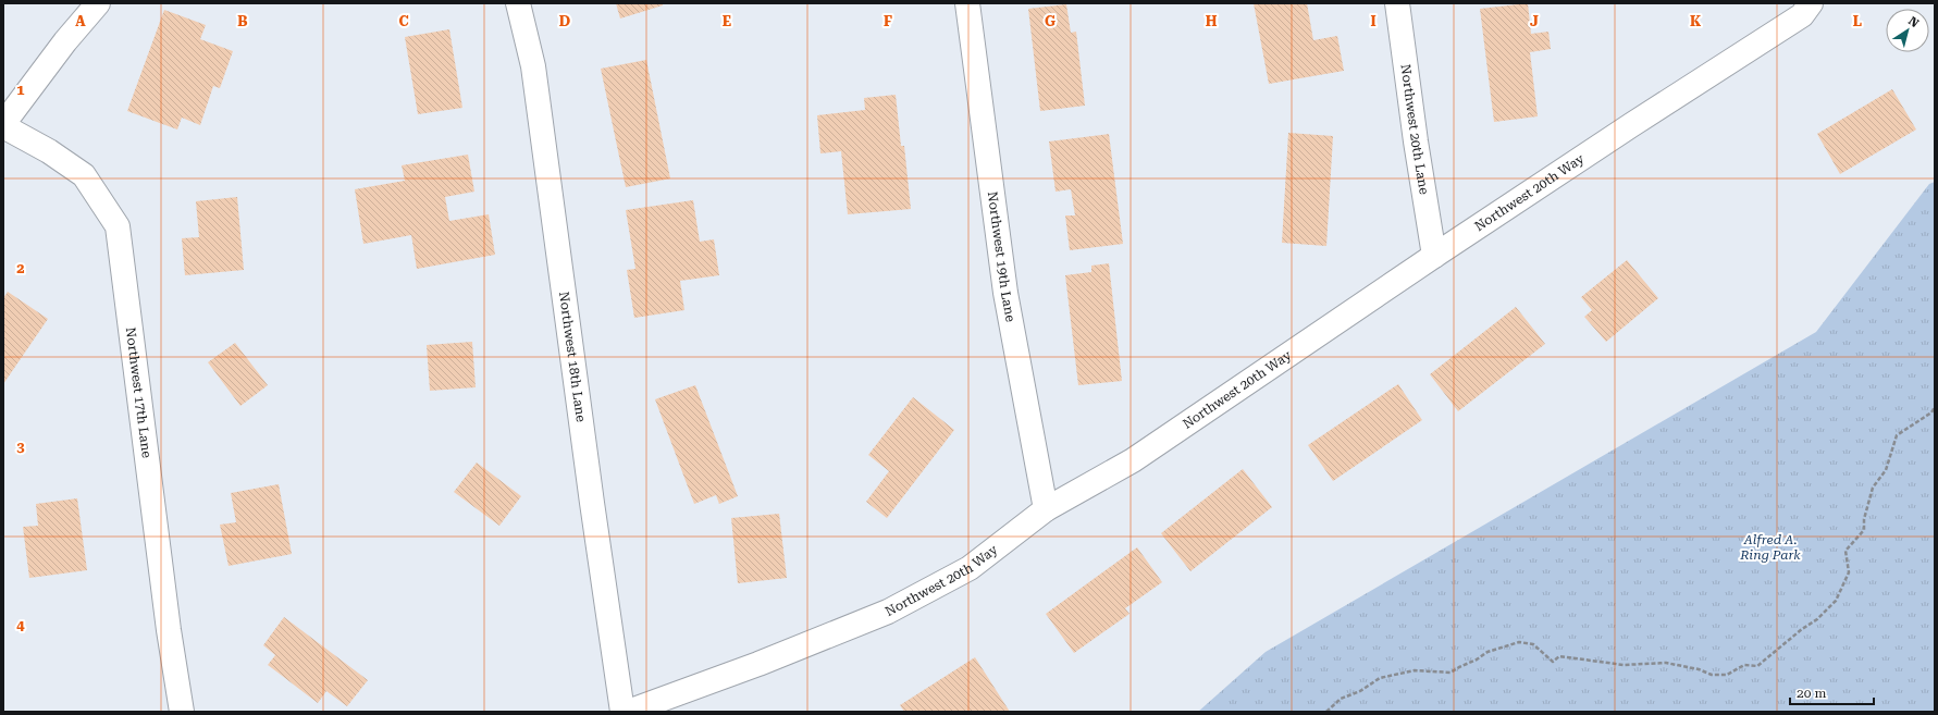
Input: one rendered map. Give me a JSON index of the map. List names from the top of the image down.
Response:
{
  "streets": {
    "street": [
      "Northwest 20th Lane",
      "Northwest 20th Way",
      "Northwest 19th Lane",
      "Northwest 18th Lane",
      "Northwest 17th Lane"
    ]
  },
  "crossings": [
    ["Northwest 20th Lane", "Northwest 20th Way"],
    ["Northwest 20th Way", "Northwest 19th Lane"]
  ],
  "parks": ["Alfred A. Ring Park"],
  "scale_bar": "20 m",
  "north": "top right",
  "grid": {
    "columns": [
      "A",
      "B",
      "C",
      "D",
      "E",
      "F",
      "G",
      "H",
      "I",
      "J",
      "K",
      "L"
    ],
    "rows": [
      "1",
      "2",
      "3",
      "4"
    ]
  }
}
